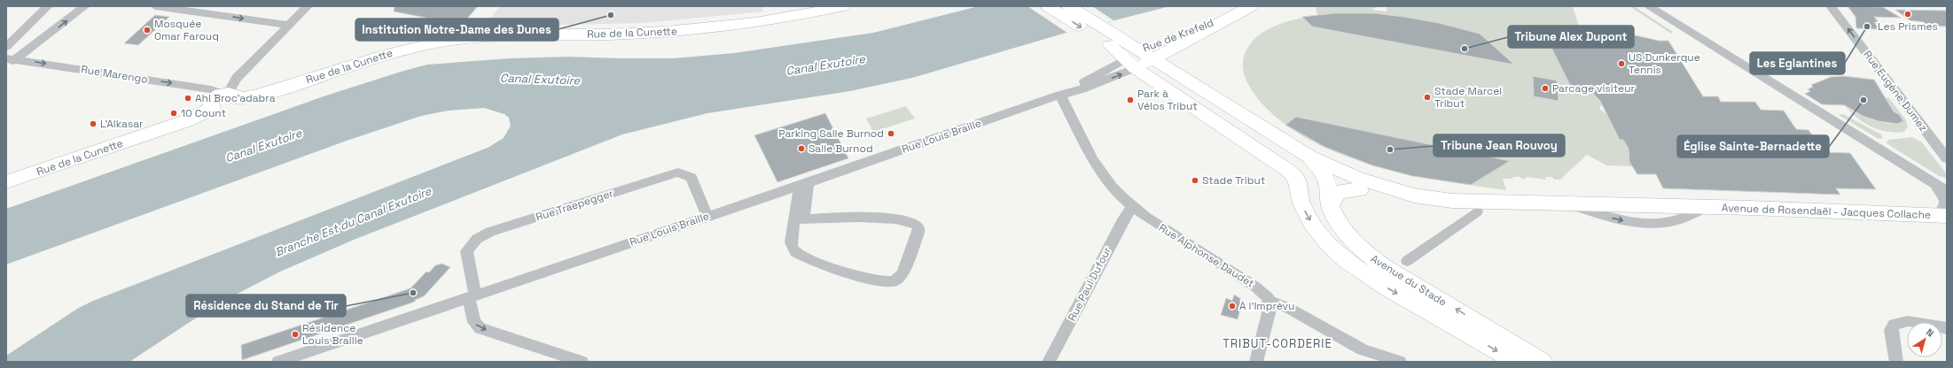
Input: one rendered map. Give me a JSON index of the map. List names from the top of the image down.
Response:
{
  "streets": {
    "main road": [
      "Rue de la Cunette",
      "Rue de Krefeld",
      "Avenue de Rosendaël - Jacques Collache",
      "Avenue du Stade"
    ],
    "street": [
      "Rue Marengo",
      "Rue Eugène Dumez",
      "Rue Louis Braille",
      "Rue Traepegger",
      "Rue Alphonse Daudet",
      "Rue Paul Dufour"
    ]
  },
  "crossings": [
    ["Rue de la Cunette", "Rue Marengo"],
    ["Rue de Krefeld", "Rue Louis Braille"],
    ["Rue de Krefeld", "Avenue de Rosendaël - Jacques Collache"],
    ["Rue Louis Braille", "Rue Traepegger"],
    ["Rue Louis Braille", "Avenue de Rosendaël - Jacques Collache"],
    ["Rue Louis Braille", "Rue Alphonse Daudet"],
    ["Avenue de Rosendaël - Jacques Collache", "Avenue du Stade"],
    ["Rue Alphonse Daudet", "Rue Paul Dufour"]
  ],
  "districts": ["TRIBUT-CORDERIE"],
  "water": ["Canal Exutoire", "Branche Est du Canal Exutoire"],
  "places": [
    "Les Prismes",
    "Institution Notre-Dame des Dunes",
    "Les Eglantines",
    "Mosquée Omar Farouq",
    "Tribune Alex Dupont",
    "US Dunkerque Tennis",
    "Parcage visiteur",
    "Stade Marcel Tribut",
    "Ah! Broc'adabra",
    "Park à Vélos Tribut",
    "Église Sainte-Bernadette",
    "10 Count",
    "L'Alkasar",
    "Parking Salle Burnod",
    "Salle Burnod",
    "Tribune Jean Rouvoy",
    "Stade Tribut",
    "Résidence du Stand de Tir",
    "À l'Imprévu",
    "Résidence Louis Braille"
  ],
  "north": "top right"
}
